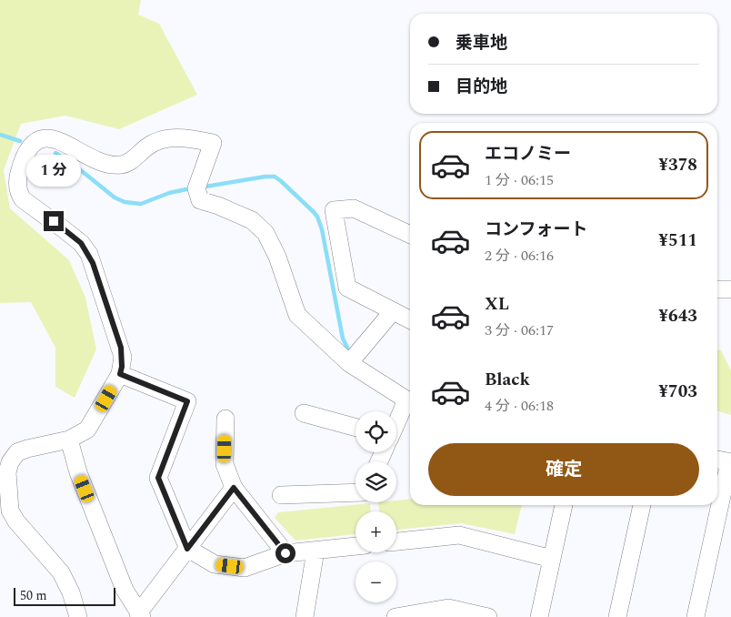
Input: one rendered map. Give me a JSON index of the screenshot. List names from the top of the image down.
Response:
{
  "scale_bar": "50 m",
  "page": {
    "banner": ["乗車地", "目的地"],
    "list": [
      {
        "name": "エコノミー",
        "note": "1 分 · 06:15",
        "value": "¥378"
      },
      {
        "name": "コンフォート",
        "note": "2 分 · 06:16",
        "value": "¥511"
      },
      {
        "name": "XL",
        "note": "3 分 · 06:17",
        "value": "¥643"
      },
      {
        "name": "Black",
        "note": "4 分 · 06:18",
        "value": "¥703"
      }
    ],
    "bubble": "1 分",
    "map_buttons": ["+", "−"],
    "buttons": "確定",
    "scale": "50 m"
  }
}
